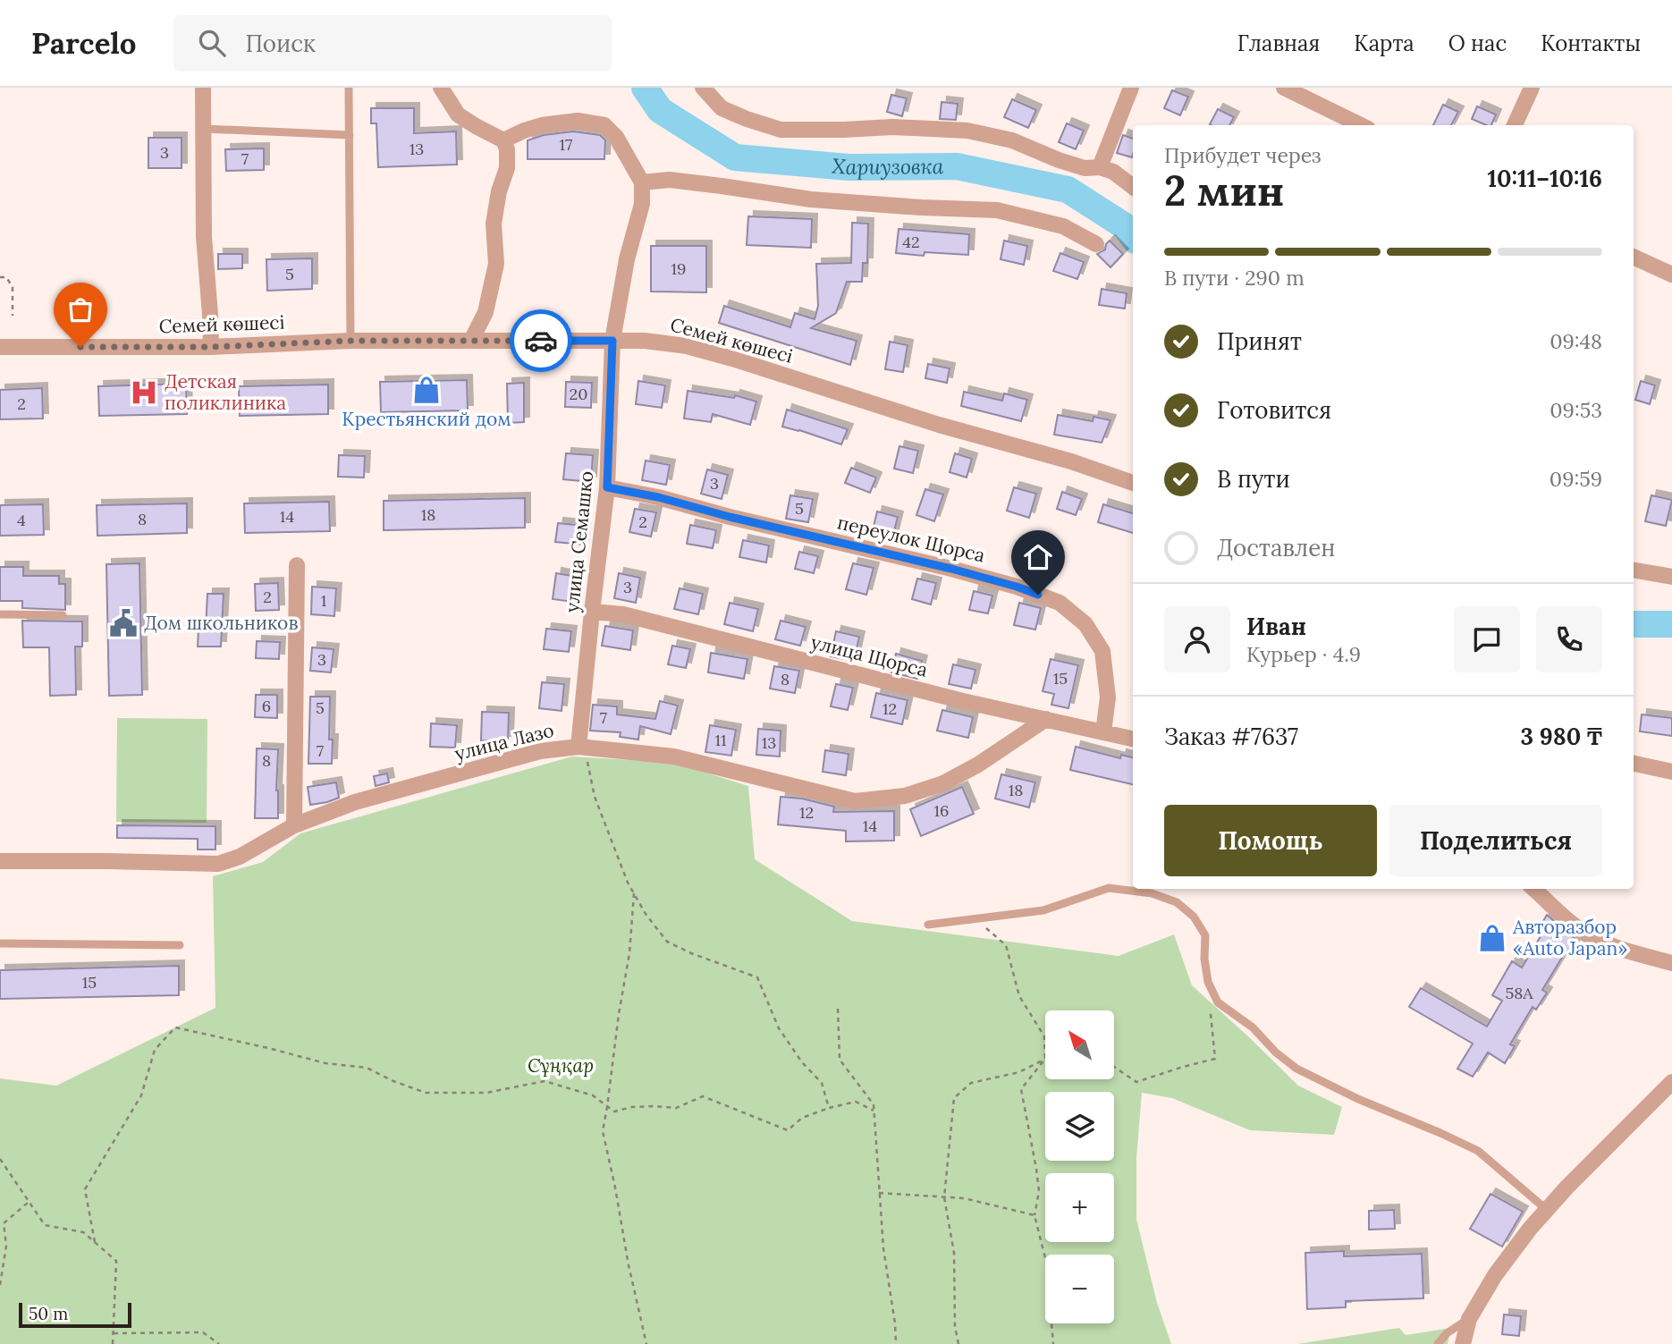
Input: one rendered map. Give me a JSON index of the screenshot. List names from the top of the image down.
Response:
{
  "streets": {
    "street": [
      "Семей көшесі",
      "переулок Щорса",
      "улица Семашко",
      "улица Щорса",
      "улица Лазо"
    ]
  },
  "crossings": [
    ["Семей көшесі", "улица Семашко"],
    ["переулок Щорса", "улица Семашко"],
    ["переулок Щорса", "улица Щорса"],
    ["улица Семашко", "улица Щорса"],
    ["улица Семашко", "улица Лазо"],
    ["улица Щорса", "улица Лазо"]
  ],
  "water": ["Хариузовка"],
  "parks": ["Сұңқар"],
  "places": {
    "shop": ["Крестьянский дом", "Авторазбор «Auto Japan»"],
    "hospital": ["Детская поликлиника"],
    "public building": ["Дом школьников"]
  },
  "house_numbers": [
    "17",
    "13",
    "3",
    "7",
    "42",
    "19",
    "5",
    "20",
    "2",
    "3",
    "5",
    "18",
    "14",
    "8",
    "4",
    "2",
    "3",
    "2",
    "1",
    "3",
    "15",
    "8",
    "6",
    "5",
    "12",
    "7",
    "11",
    "13",
    "7",
    "8",
    "18",
    "16",
    "12",
    "14",
    "15",
    "58А"
  ],
  "scale_bar": "50 m",
  "north": "top left",
  "page": {
    "header": "Parcelo",
    "search": "Поиск",
    "nav": [
      "Главная",
      "Карта",
      "О нас",
      "Контакты"
    ],
    "heading": ["2 мин", "Прибудет через", "10:11–10:16"],
    "panel": [
      "Иван",
      "Курьер · 4.9",
      "Заказ #7637",
      "3 980 ₸"
    ],
    "bar": "В пути · 290 m",
    "list": [
      ["Принят", "09:48"],
      ["Готовится", "09:53"],
      ["В пути", "09:59"],
      "Доставлен"
    ],
    "buttons": ["Помощь", "Поделиться"],
    "map_buttons": ["+", "−"],
    "scale": "50 m"
  }
}
